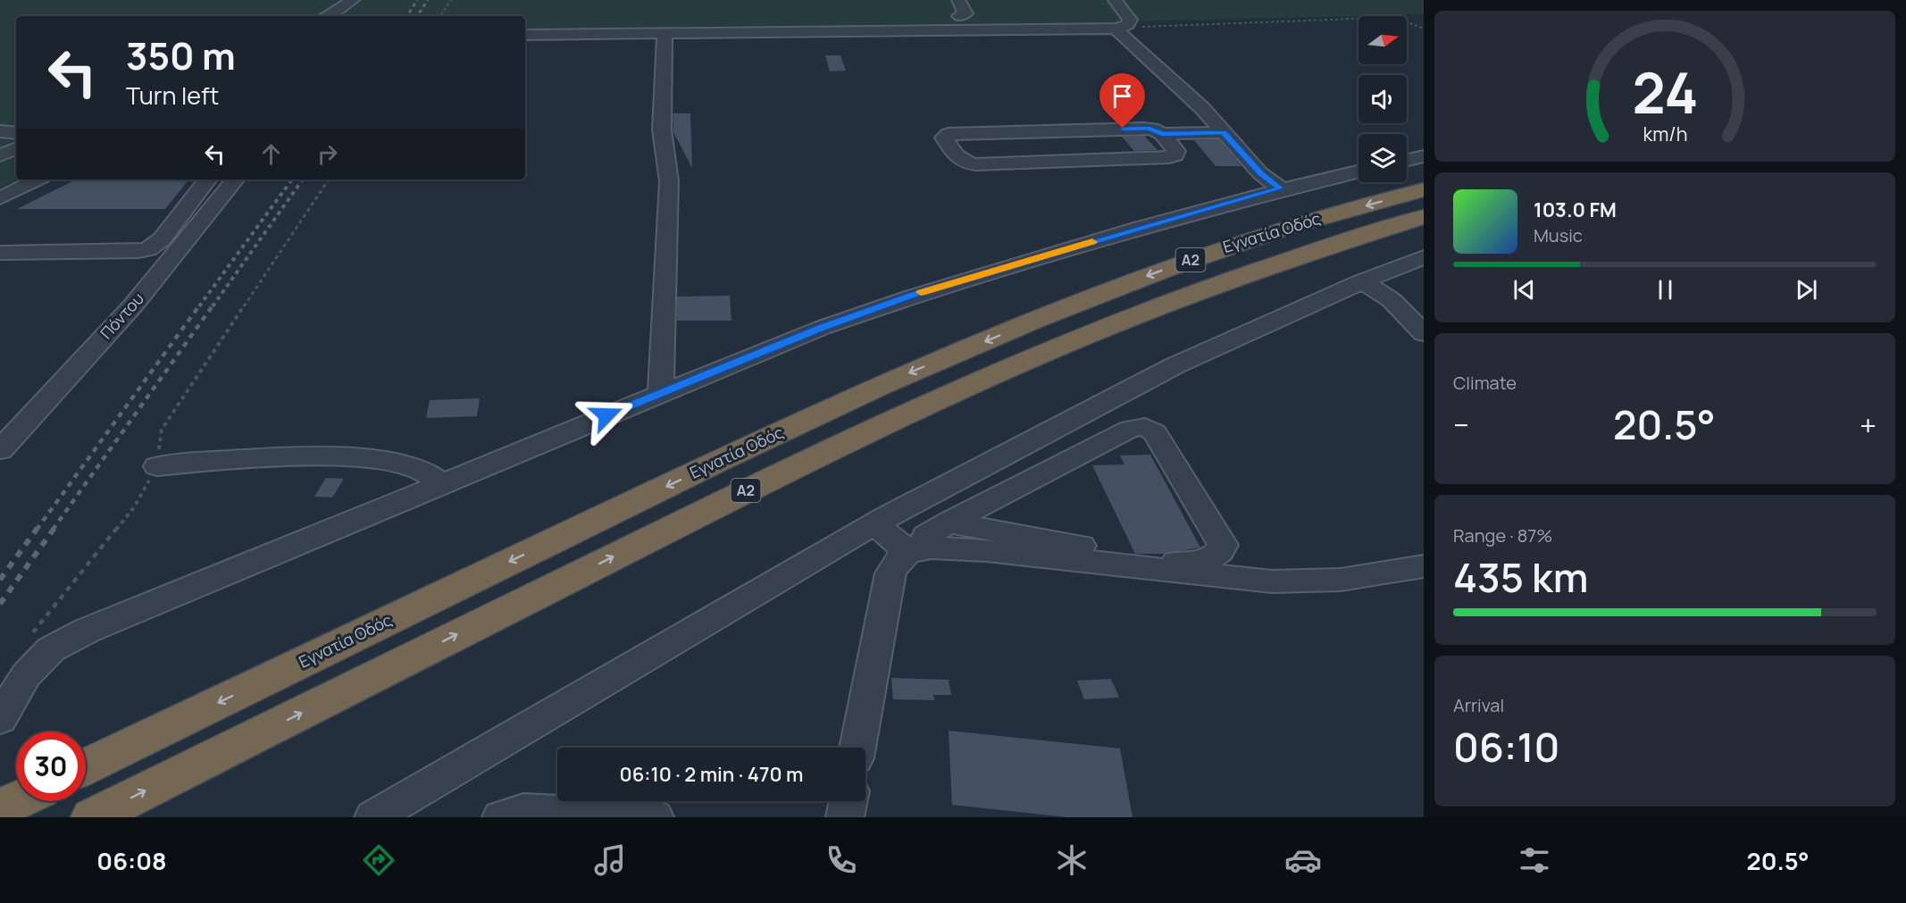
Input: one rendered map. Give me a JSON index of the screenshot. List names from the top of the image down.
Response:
{
  "streets": {
    "highway": ["Εγνατία Οδός", "Α2"],
    "street": ["Πόντου"]
  },
  "north": "right",
  "page": {
    "turn": ["350 m", "Turn left"],
    "song": ["103.0 FM", "Music"],
    "tile": [
      "Climate",
      ["Range · 87%", "435 km"],
      ["Arrival", "06:10"]
    ],
    "heat": ["−", "20.5°", "+"],
    "limit": "30",
    "trip": "06:10 · 2 min · 470 m",
    "tabs": ["06:08", "20.5°"],
    "gauge": ["24", "km/h"]
  }
}
